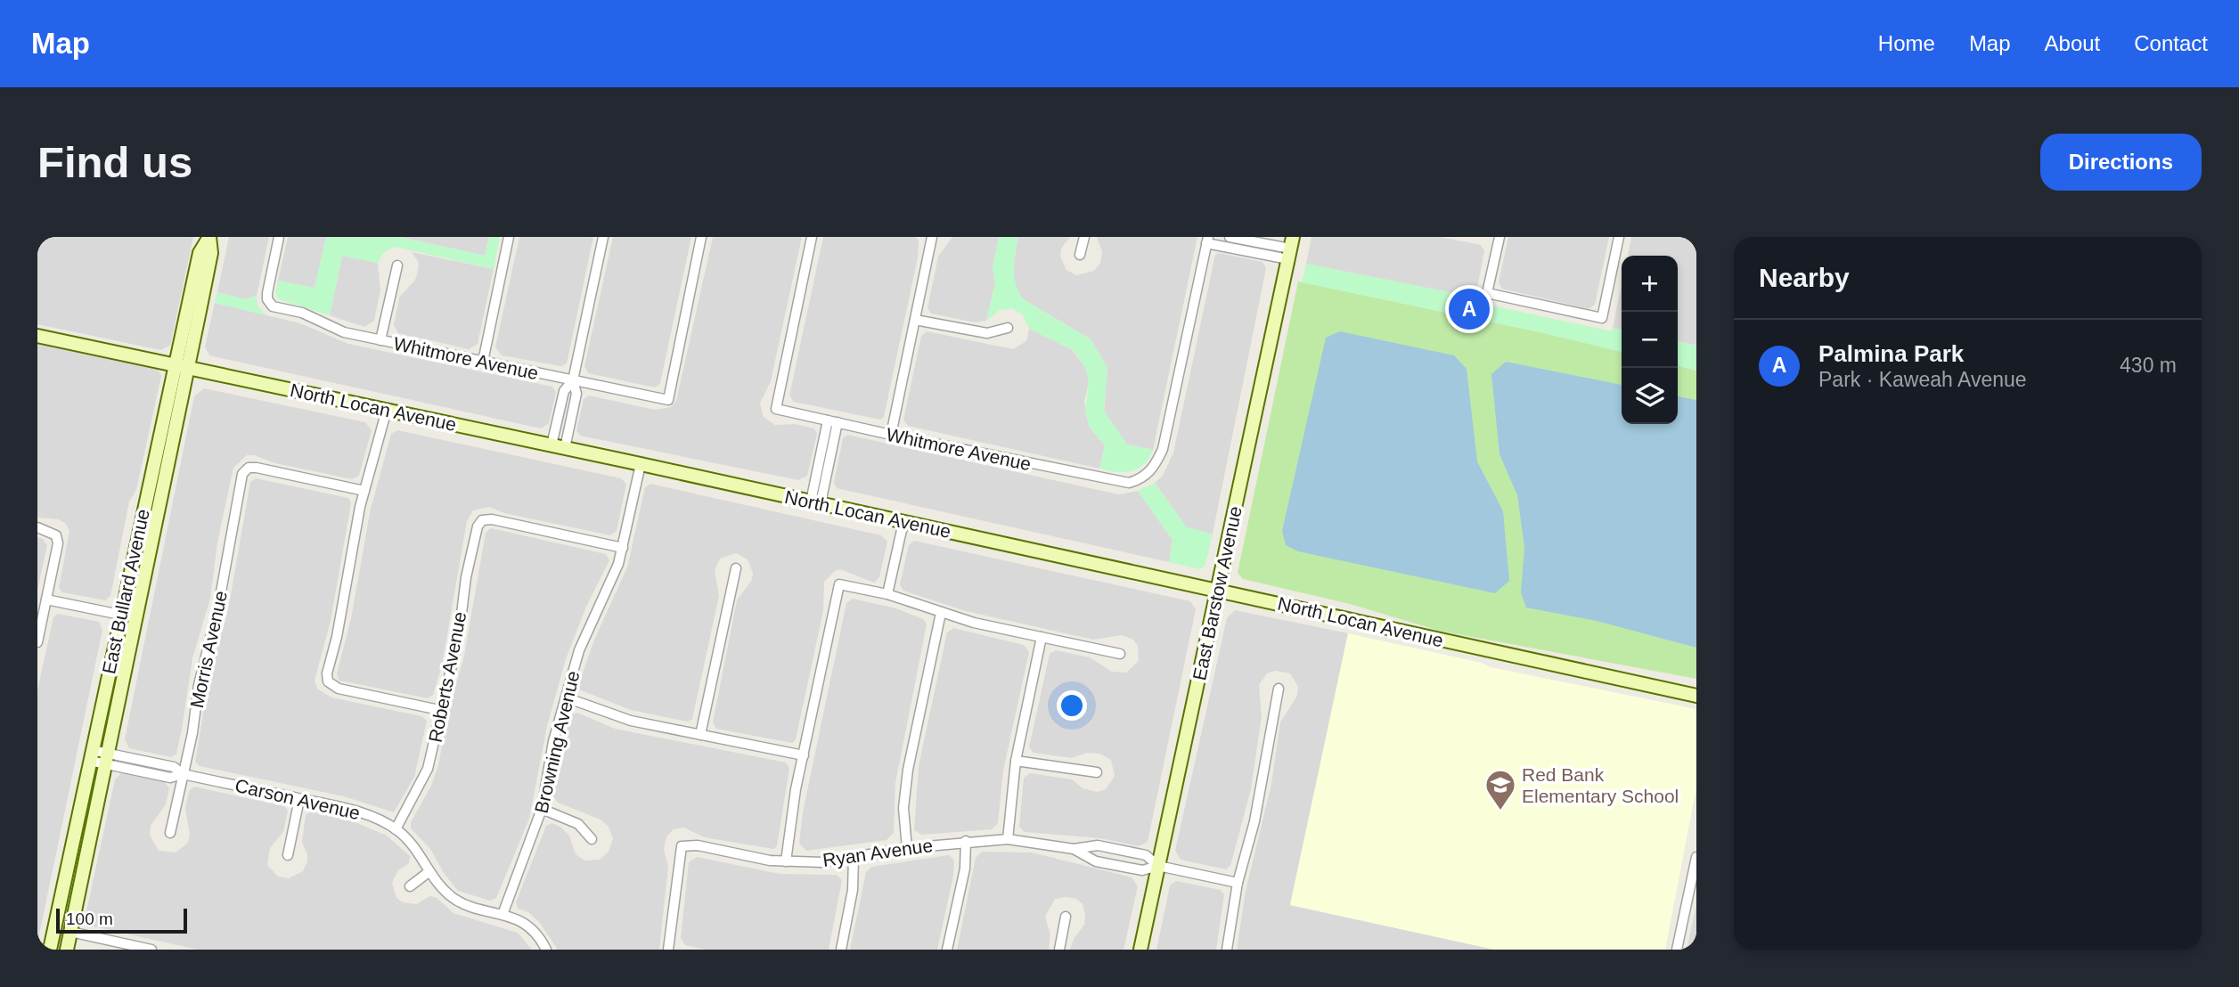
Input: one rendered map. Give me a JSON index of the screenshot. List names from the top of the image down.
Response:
{
  "streets": {
    "street": [
      "Whitmore Avenue",
      "North Locan Avenue",
      "East Bullard Avenue",
      "East Barstow Avenue",
      "Morris Avenue",
      "Roberts Avenue",
      "Browning Avenue",
      "Carson Avenue",
      "Ryan Avenue"
    ]
  },
  "crossings": [
    ["North Locan Avenue", "East Bullard Avenue"],
    ["North Locan Avenue", "East Barstow Avenue"],
    ["North Locan Avenue", "Browning Avenue"],
    ["East Bullard Avenue", "Carson Avenue"],
    ["East Barstow Avenue", "Ryan Avenue"],
    ["Morris Avenue", "Carson Avenue"],
    ["Roberts Avenue", "Browning Avenue"],
    ["Roberts Avenue", "Carson Avenue"],
    ["Browning Avenue", "Carson Avenue"]
  ],
  "places": {
    "school or university": ["Red Bank Elementary School"]
  },
  "scale_bar": "100 m",
  "page": {
    "header": "Map",
    "nav": [
      "Home",
      "Map",
      "About",
      "Contact"
    ],
    "buttons": "Directions",
    "title": "Find us",
    "heading": "Nearby",
    "map_buttons": ["+", "−"],
    "pins": "A",
    "list": [
      {
        "mark": "A",
        "name": "Palmina Park",
        "note": "Park · Kaweah Avenue",
        "value": "430 m"
      }
    ],
    "scale": "100 m"
  }
}
